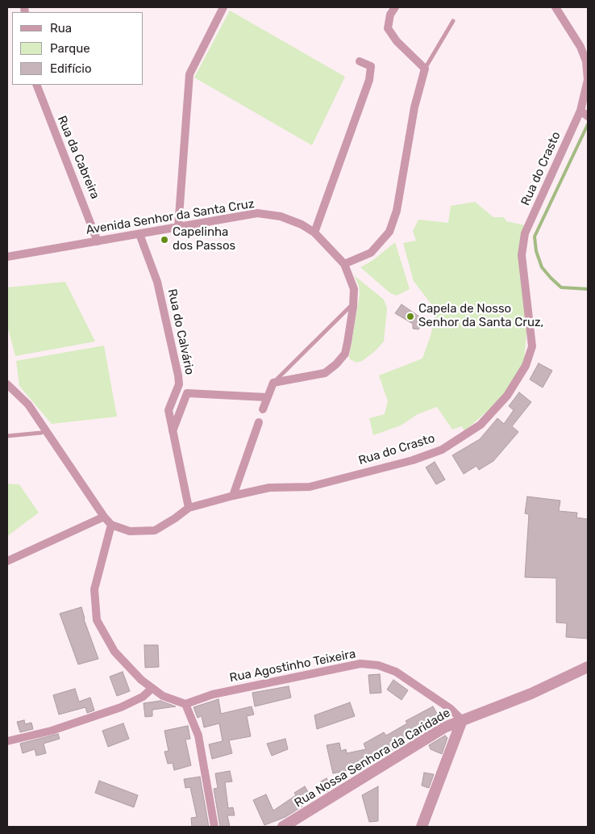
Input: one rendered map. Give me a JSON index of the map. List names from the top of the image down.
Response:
{
  "streets": {
    "street": [
      "Rua da Cabreira",
      "Rua do Crasto",
      "Avenida Senhor da Santa Cruz",
      "Rua do Calvário",
      "Rua Agostinho Teixeira",
      "Rua Nossa Senhora da Caridade"
    ]
  },
  "crossings": [
    ["Rua da Cabreira", "Avenida Senhor da Santa Cruz"],
    ["Rua do Crasto", "Rua do Calvário"],
    ["Avenida Senhor da Santa Cruz", "Rua do Calvário"],
    ["Rua Agostinho Teixeira", "Rua Nossa Senhora da Caridade"]
  ],
  "places": ["Capelinha dos Passos", "Capela de Nosso Senhor da Santa Cruz,"],
  "legend": ["Rua", "Parque", "Edifício"]
}
